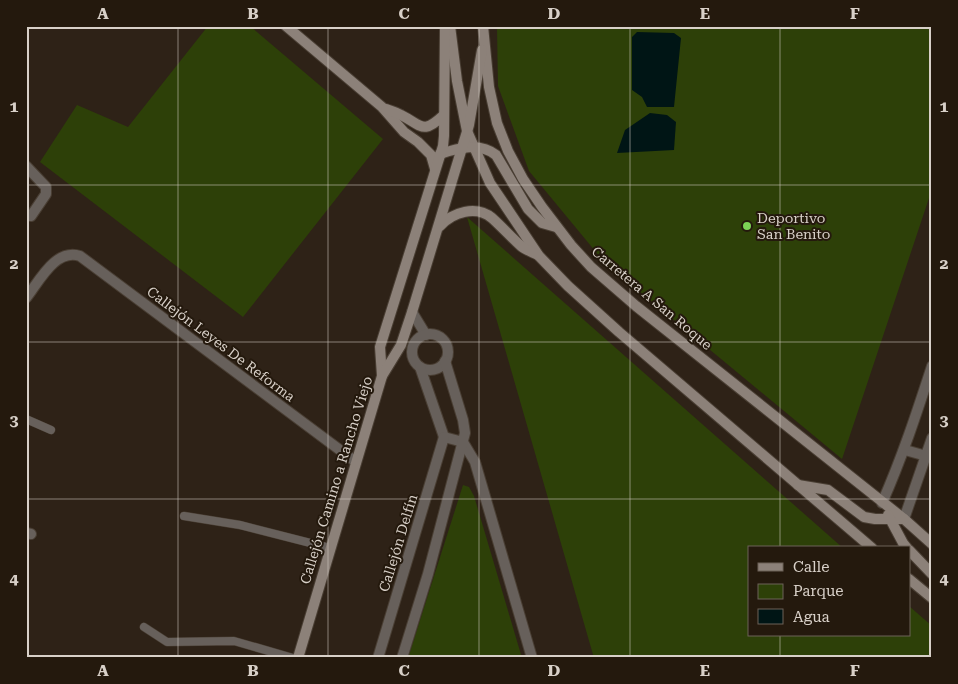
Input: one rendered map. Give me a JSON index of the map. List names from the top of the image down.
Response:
{
  "streets": {
    "main road": ["Carretera A San Roque", "Callejón Camino a Rancho Viejo"],
    "street": ["Callejón Leyes De Reforma", "Callejón Delfín"]
  },
  "crossings": [
    ["Carretera A San Roque", "Callejón Camino a Rancho Viejo"],
    ["Callejón Leyes De Reforma", "Callejón Camino a Rancho Viejo"]
  ],
  "places": ["Deportivo San Benito"],
  "legend": ["Calle", "Parque", "Agua"],
  "grid": {
    "columns": [
      "A",
      "B",
      "C",
      "D",
      "E",
      "F"
    ],
    "rows": [
      "1",
      "2",
      "3",
      "4"
    ]
  }
}
